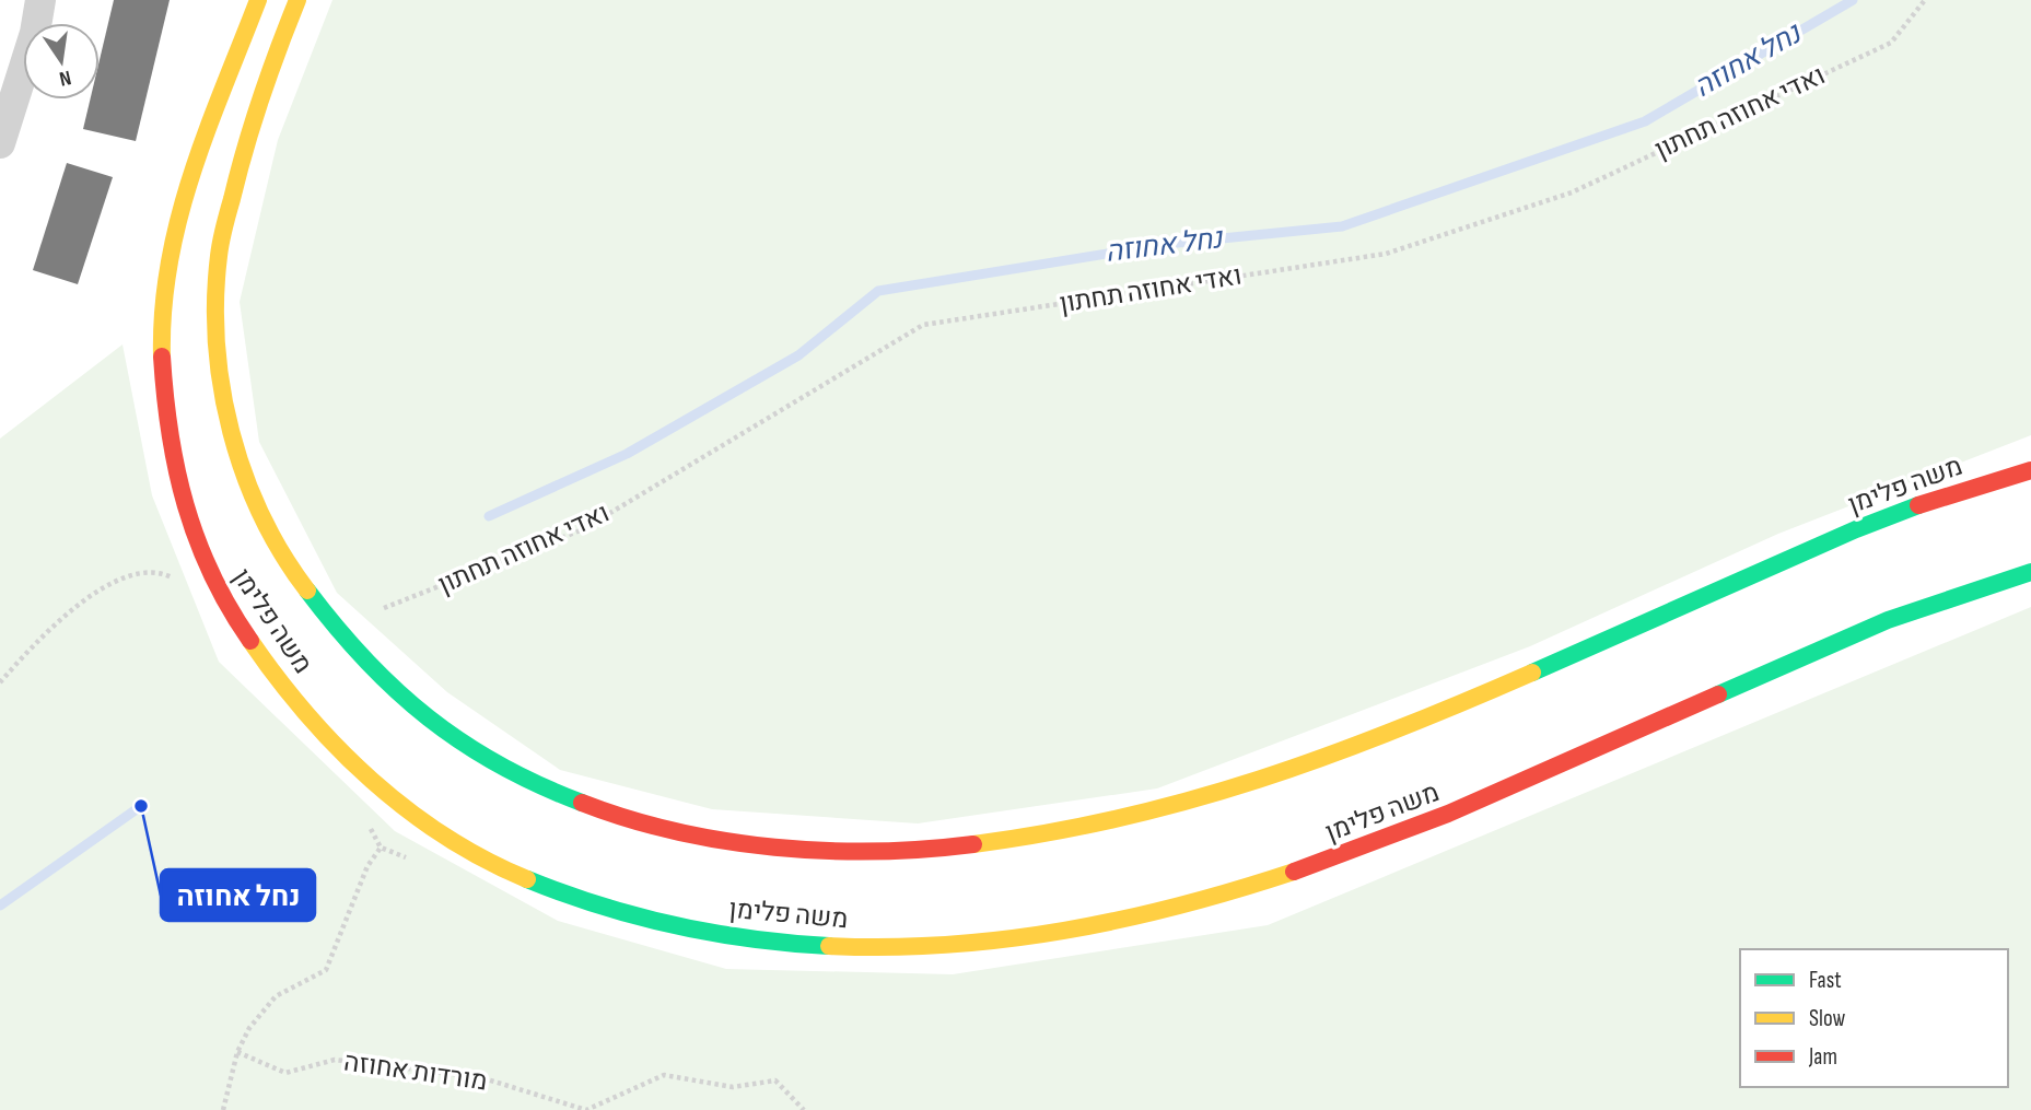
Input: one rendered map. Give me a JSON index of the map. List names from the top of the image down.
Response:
{
  "streets": {
    "main road": ["משה פלימן"],
    "path": ["ואדי אחוזה תחתון", "מורדות אחוזה"]
  },
  "water": ["נחל אחוזה"],
  "places": ["נחל אחוזה"],
  "legend": ["Fast", "Slow", "Jam"],
  "north": "bottom"
}
